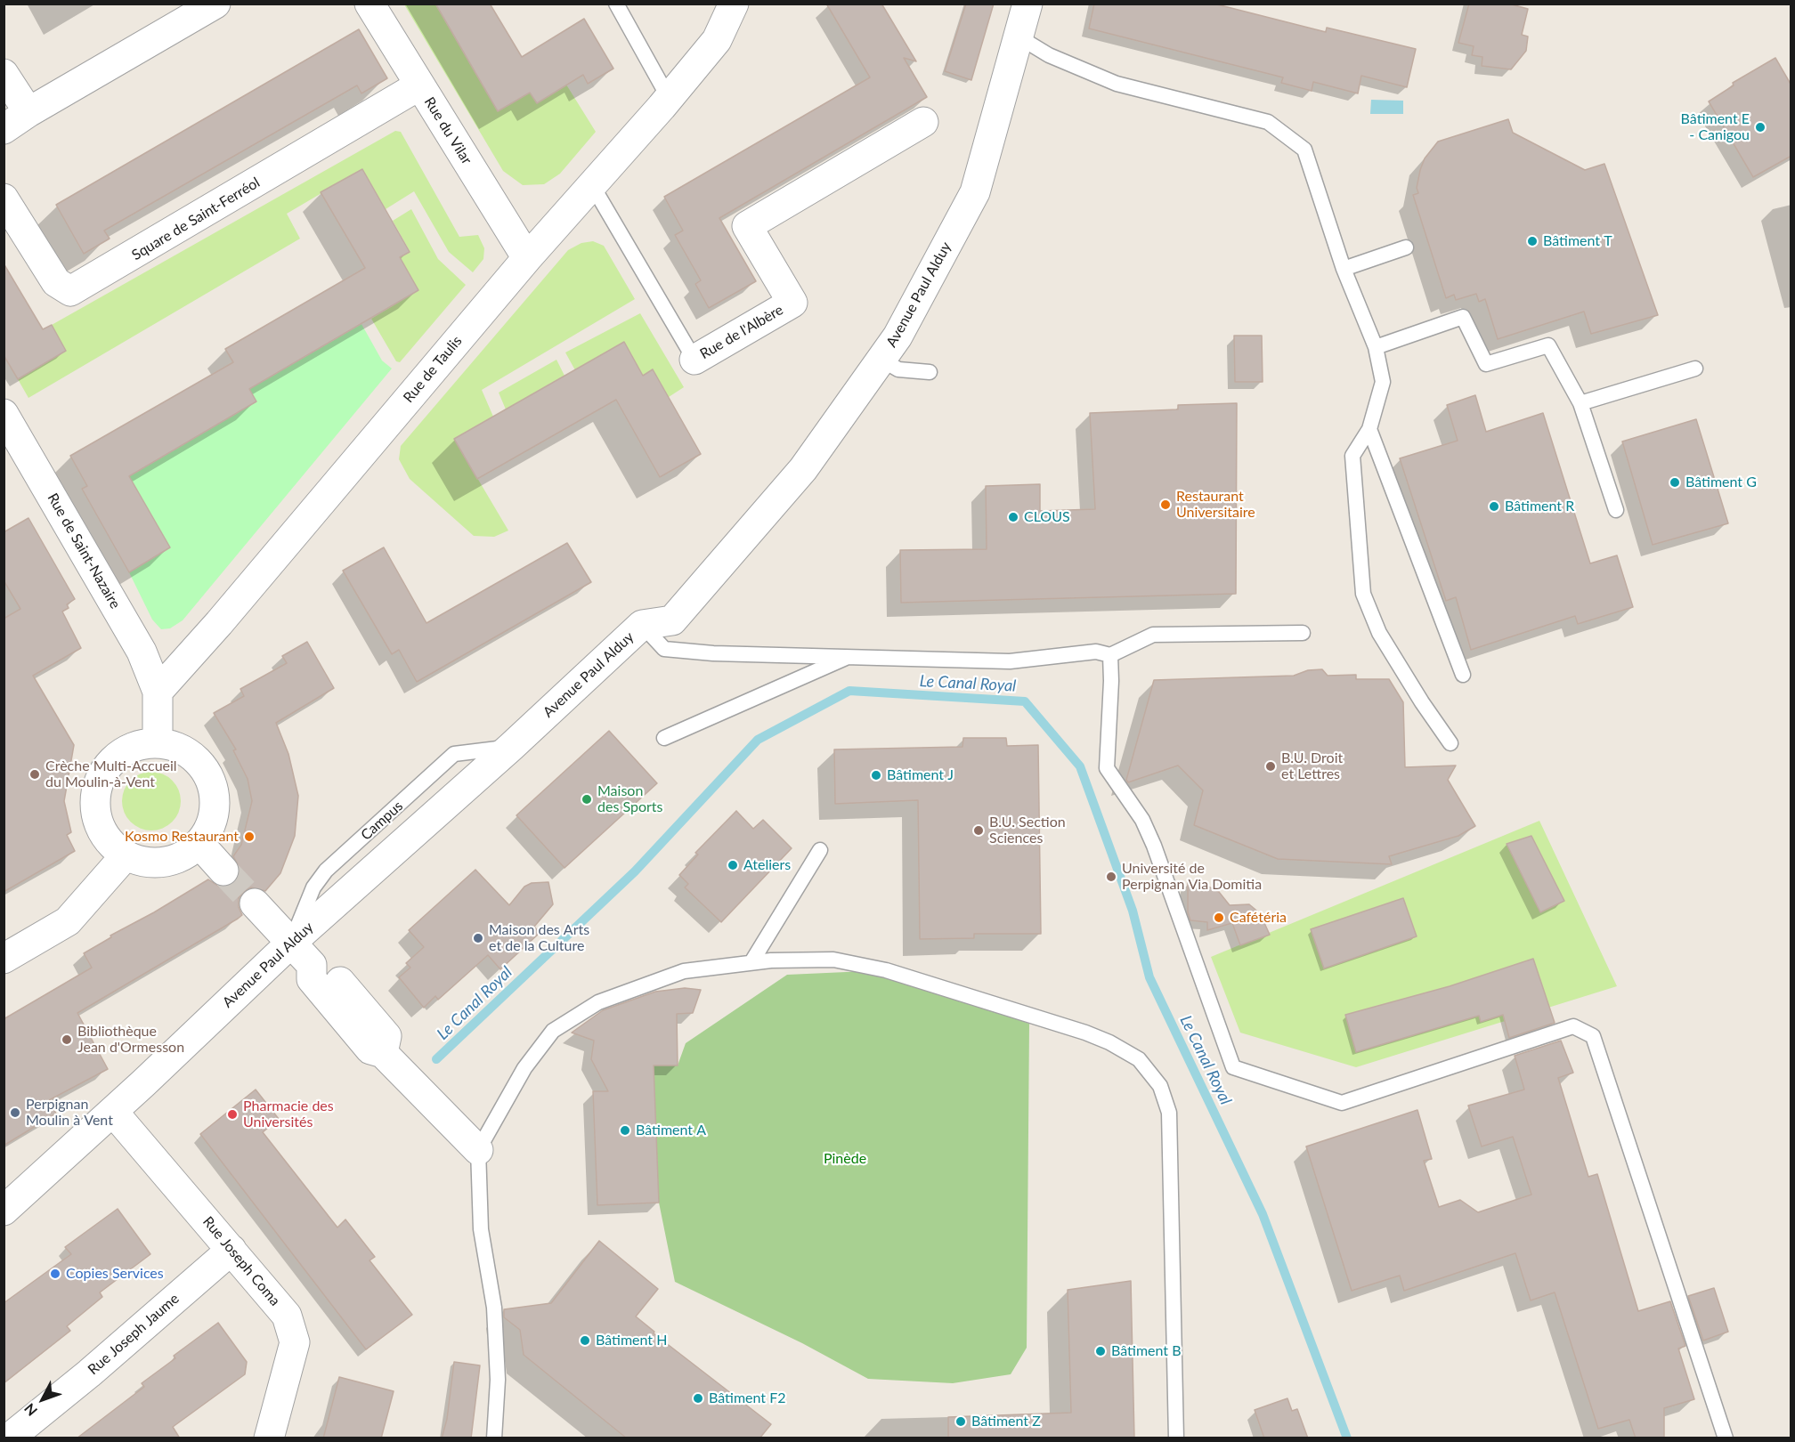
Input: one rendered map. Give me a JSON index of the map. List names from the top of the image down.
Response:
{
  "streets": {
    "street": [
      "Rue du Vilar",
      "Square de Saint-Ferréol",
      "Avenue Paul Alduy",
      "Rue de l'Albère",
      "Rue de Taulis",
      "Rue de Saint-Nazaire",
      "Rue Joseph Coma",
      "Rue Joseph Jaume"
    ]
  },
  "crossings": [
    ["Rue du Vilar", "Square de Saint-Ferréol"],
    ["Rue du Vilar", "Rue de Taulis"],
    ["Avenue Paul Alduy", "Rue Joseph Coma"],
    ["Rue de l'Albère", "Rue de Taulis"],
    ["Rue de Taulis", "Rue de Saint-Nazaire"],
    ["Rue Joseph Coma", "Rue Joseph Jaume"]
  ],
  "water": ["Le Canal Royal"],
  "parks": ["Pinède"],
  "places": [
    "Bâtiment E - Canigou",
    "Bâtiment T",
    "Bâtiment G",
    "Restaurant Universitaire",
    "Bâtiment R",
    "CLOUS",
    "B.U. Droit et Lettres",
    "Crèche Multi-Accueil du Moulin-à-Vent",
    "Bâtiment J",
    "Maison des Sports",
    "B.U. Section Sciences",
    "Kosmo Restaurant",
    "Ateliers",
    "Université de Perpignan Via Domitia",
    "Cafétéria",
    "Maison des Arts et de la Culture",
    "Bibliothèque Jean d'Ormesson",
    "Perpignan Moulin à Vent",
    "Pharmacie des Universités",
    "Bâtiment A",
    "Copies Services",
    "Bâtiment H",
    "Bâtiment B",
    "Bâtiment F2",
    "Bâtiment Z"
  ],
  "north": "bottom left"
}
